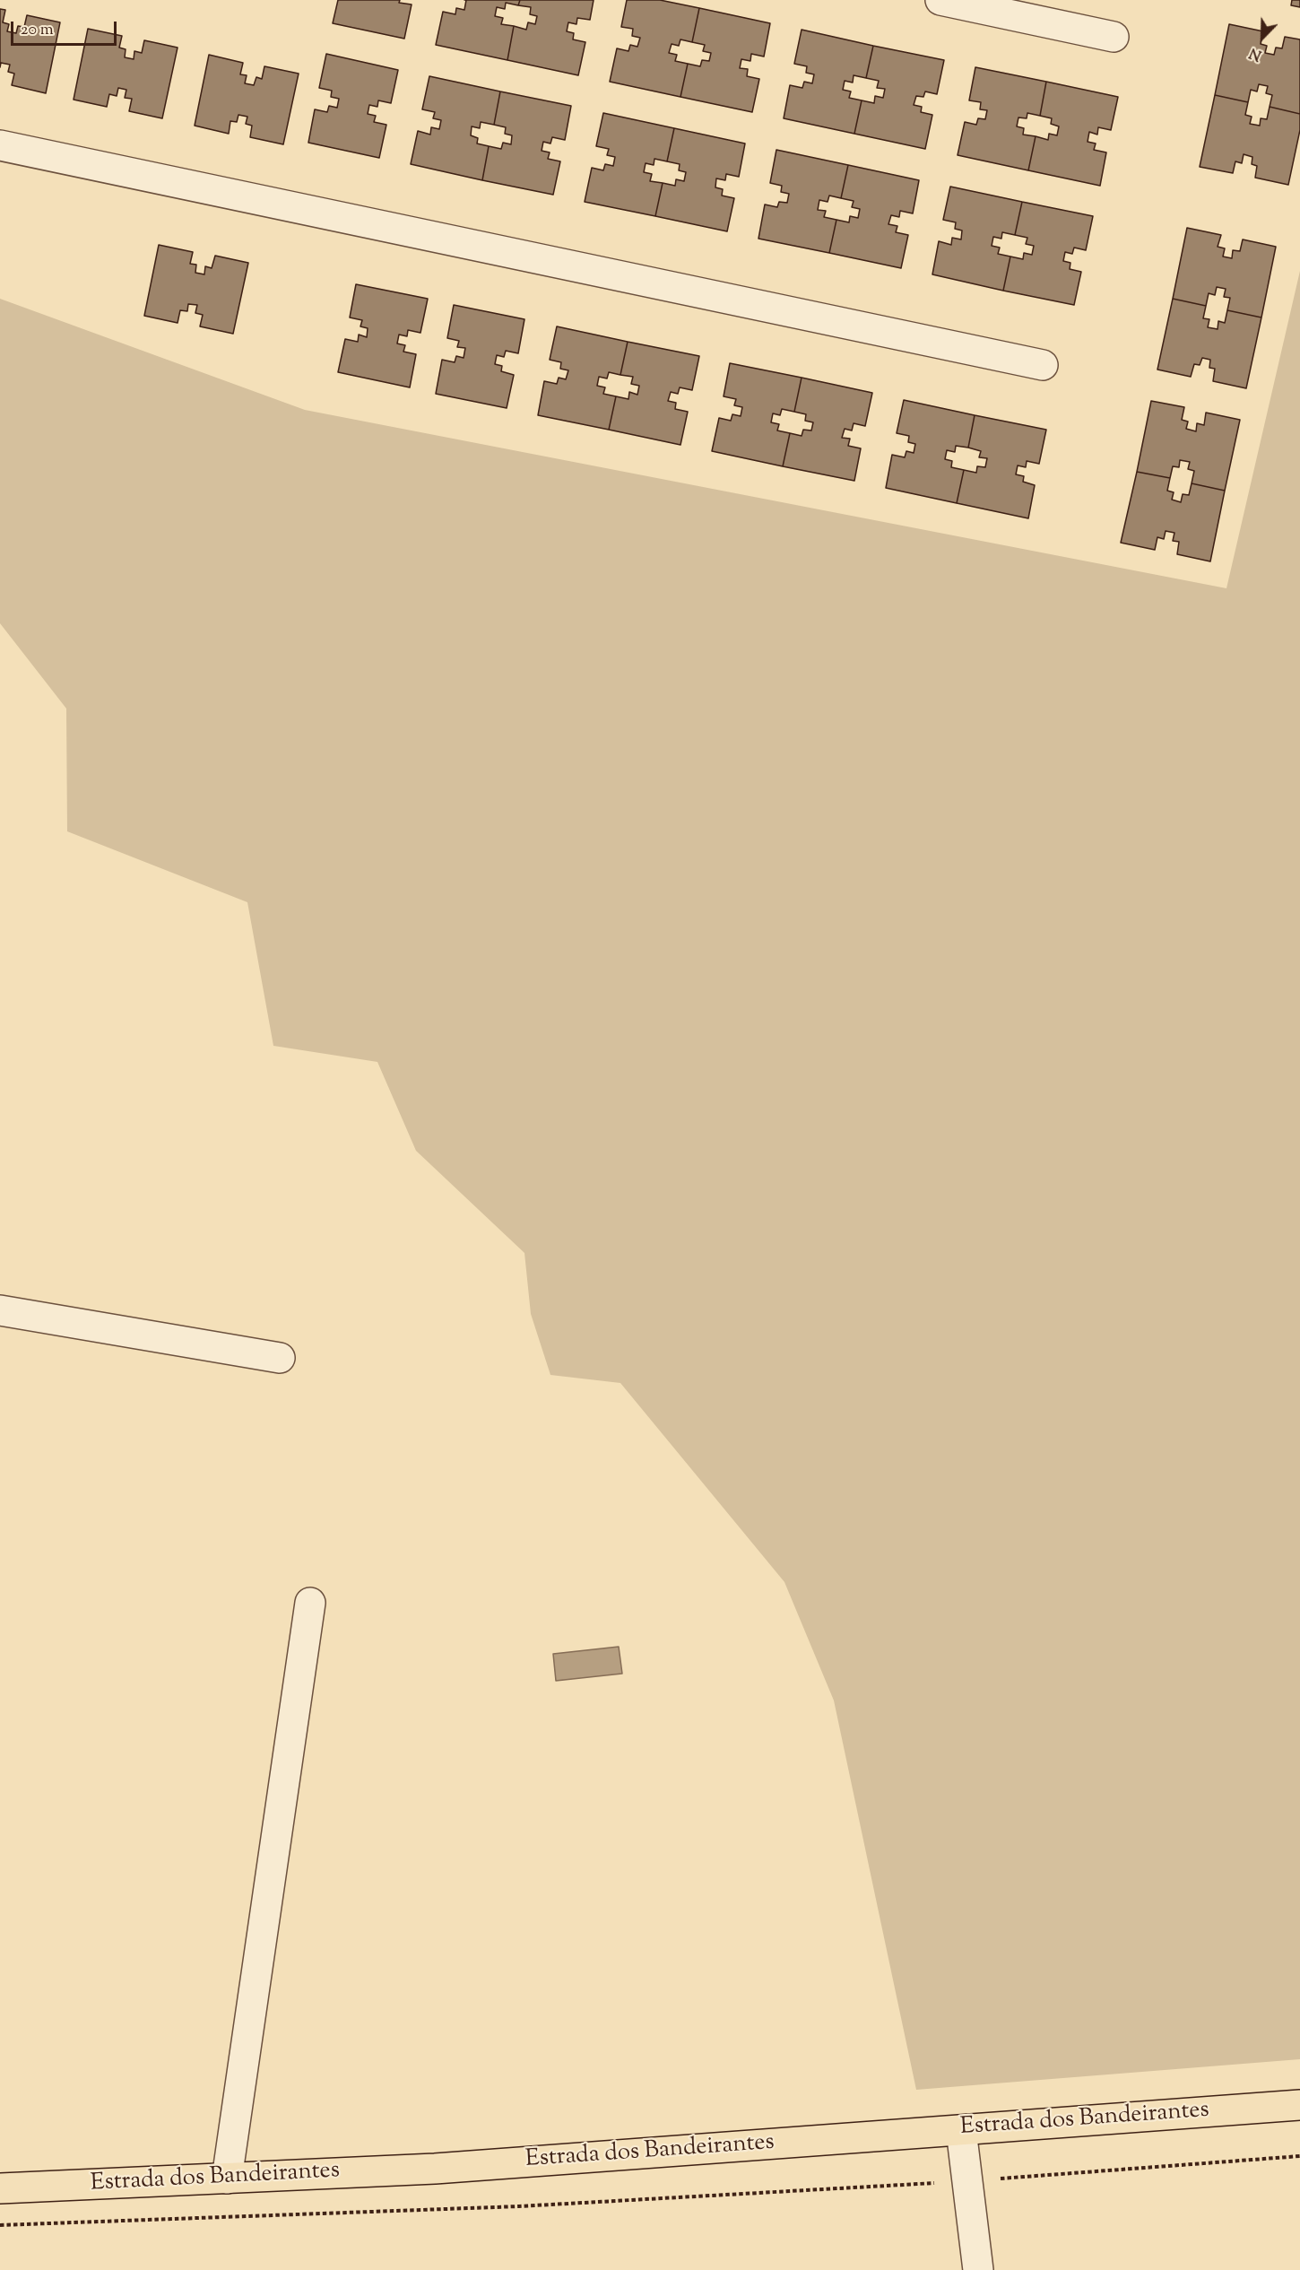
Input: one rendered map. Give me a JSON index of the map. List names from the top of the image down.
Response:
{
  "streets": {
    "main road": ["Estrada dos Bandeirantes"]
  },
  "scale_bar": "20 m",
  "north": "bottom left"
}
